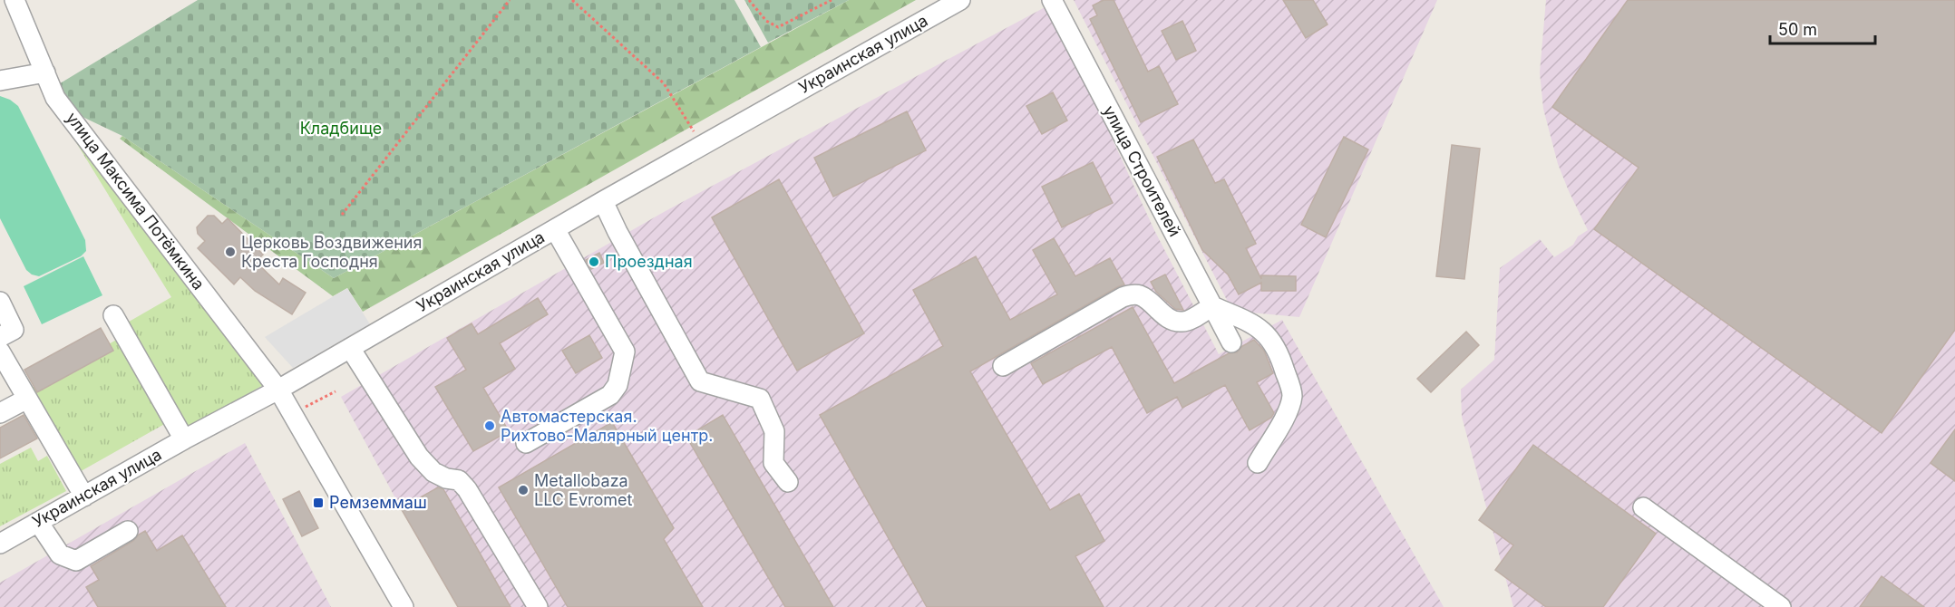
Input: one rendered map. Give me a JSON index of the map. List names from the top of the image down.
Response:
{
  "streets": {
    "street": ["Украинская улица", "улица Строителей", "улица Максима Потёмкина"]
  },
  "crossings": [
    ["Украинская улица", "улица Максима Потёмкина"]
  ],
  "parks": ["Кладбище"],
  "places": {
    "other": [
      "Церковь Воздвижения Креста Господня",
      "Проездная",
      "Автомастерская. Рихтово-Малярный центр.",
      "Metallobaza LLC Evromet"
    ],
    "transit": ["Ремземмаш"]
  },
  "scale_bar": "50 m"
}
